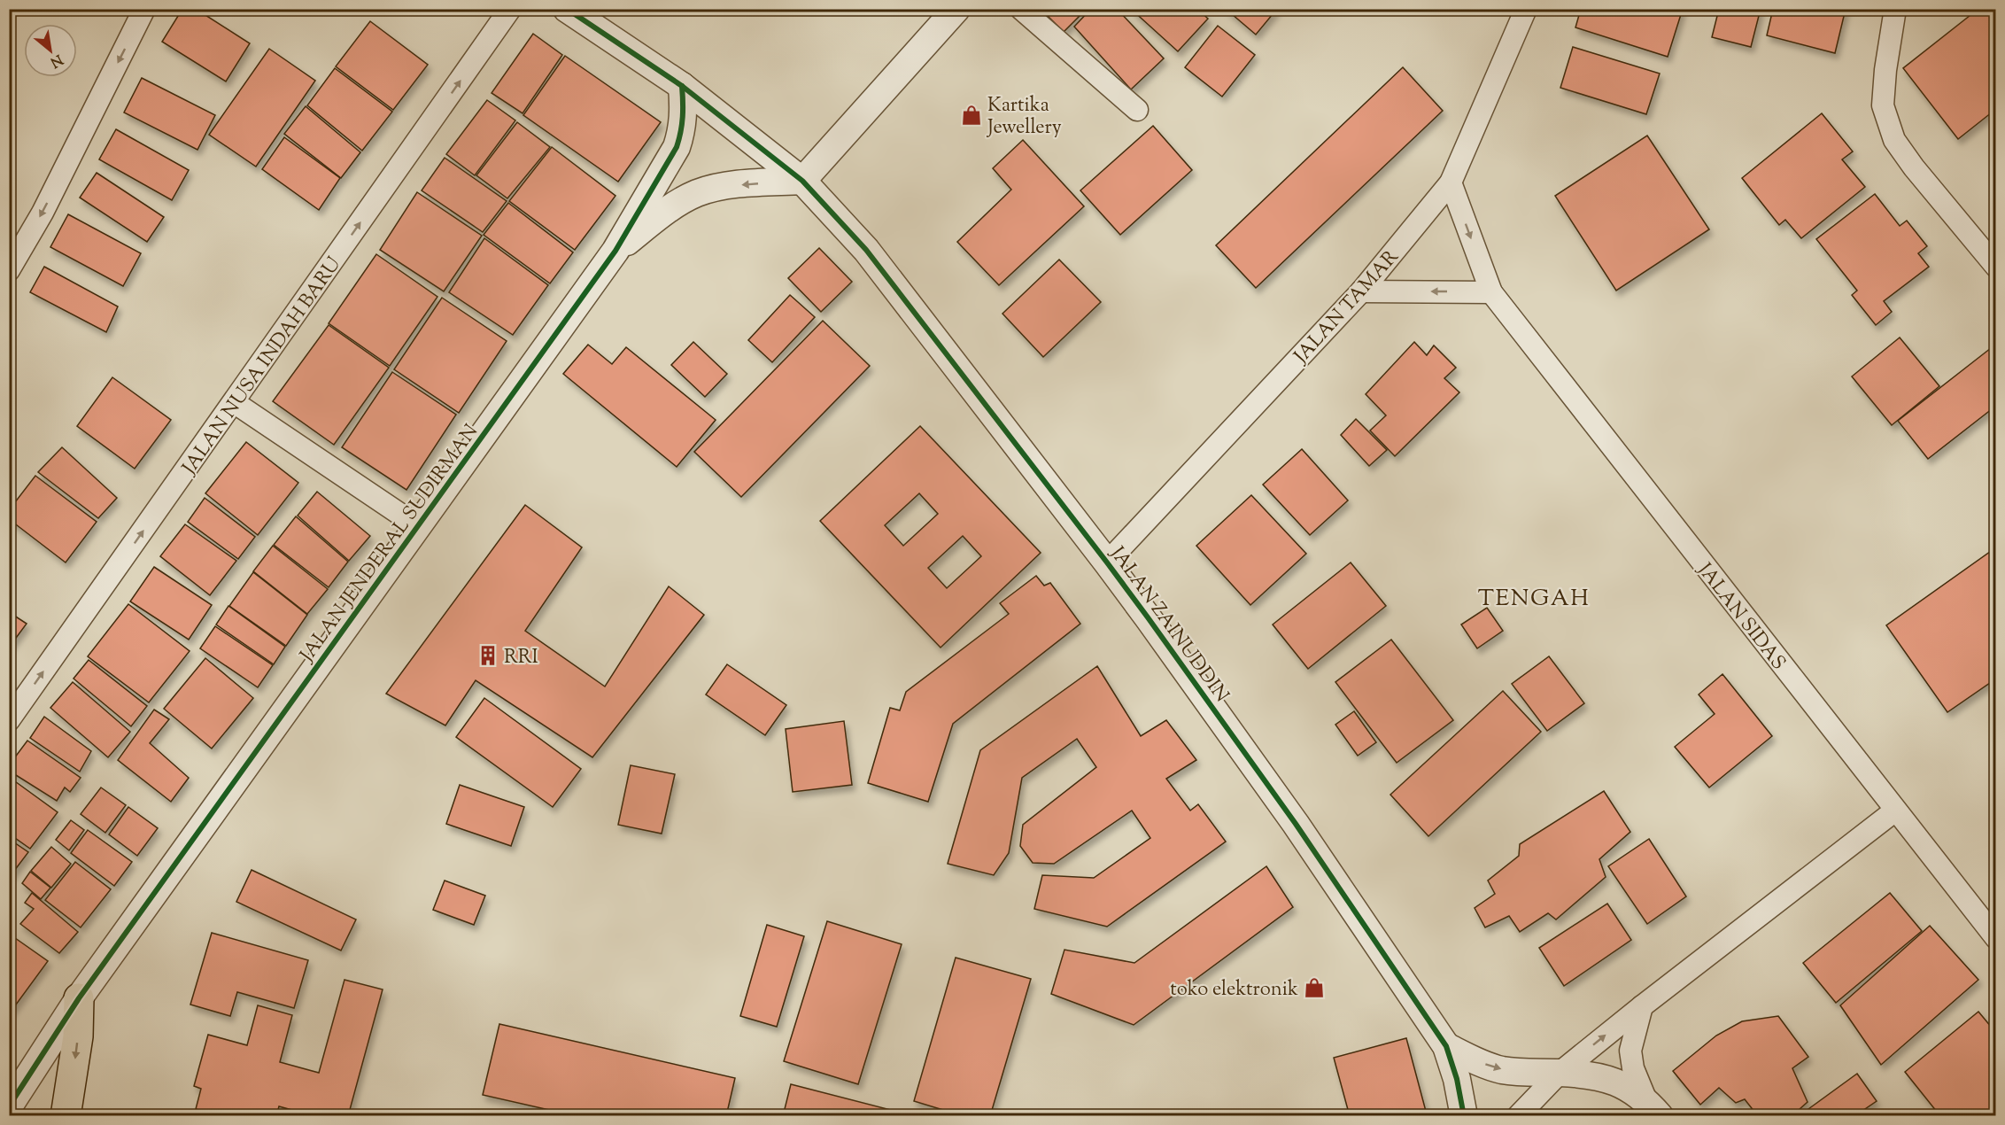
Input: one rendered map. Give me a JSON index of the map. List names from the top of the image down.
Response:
{
  "streets": {
    "street": [
      "JALAN TAMAR",
      "JALAN NUSA INDAH BARU",
      "JALAN JENDERAL SUDIRMAN",
      "JALAN SIDAS",
      "JALAN ZAINUDDIN"
    ]
  },
  "crossings": [
    ["JALAN TAMAR", "JALAN SIDAS"],
    ["JALAN TAMAR", "JALAN ZAINUDDIN"],
    ["JALAN JENDERAL SUDIRMAN", "JALAN ZAINUDDIN"]
  ],
  "one_way": ["JALAN NUSA INDAH BARU"],
  "districts": ["TENGAH"],
  "places": {
    "shop": ["Kartika Jewellery", "toko elektronik"],
    "building": ["RRI"]
  },
  "north": "bottom right"
}
